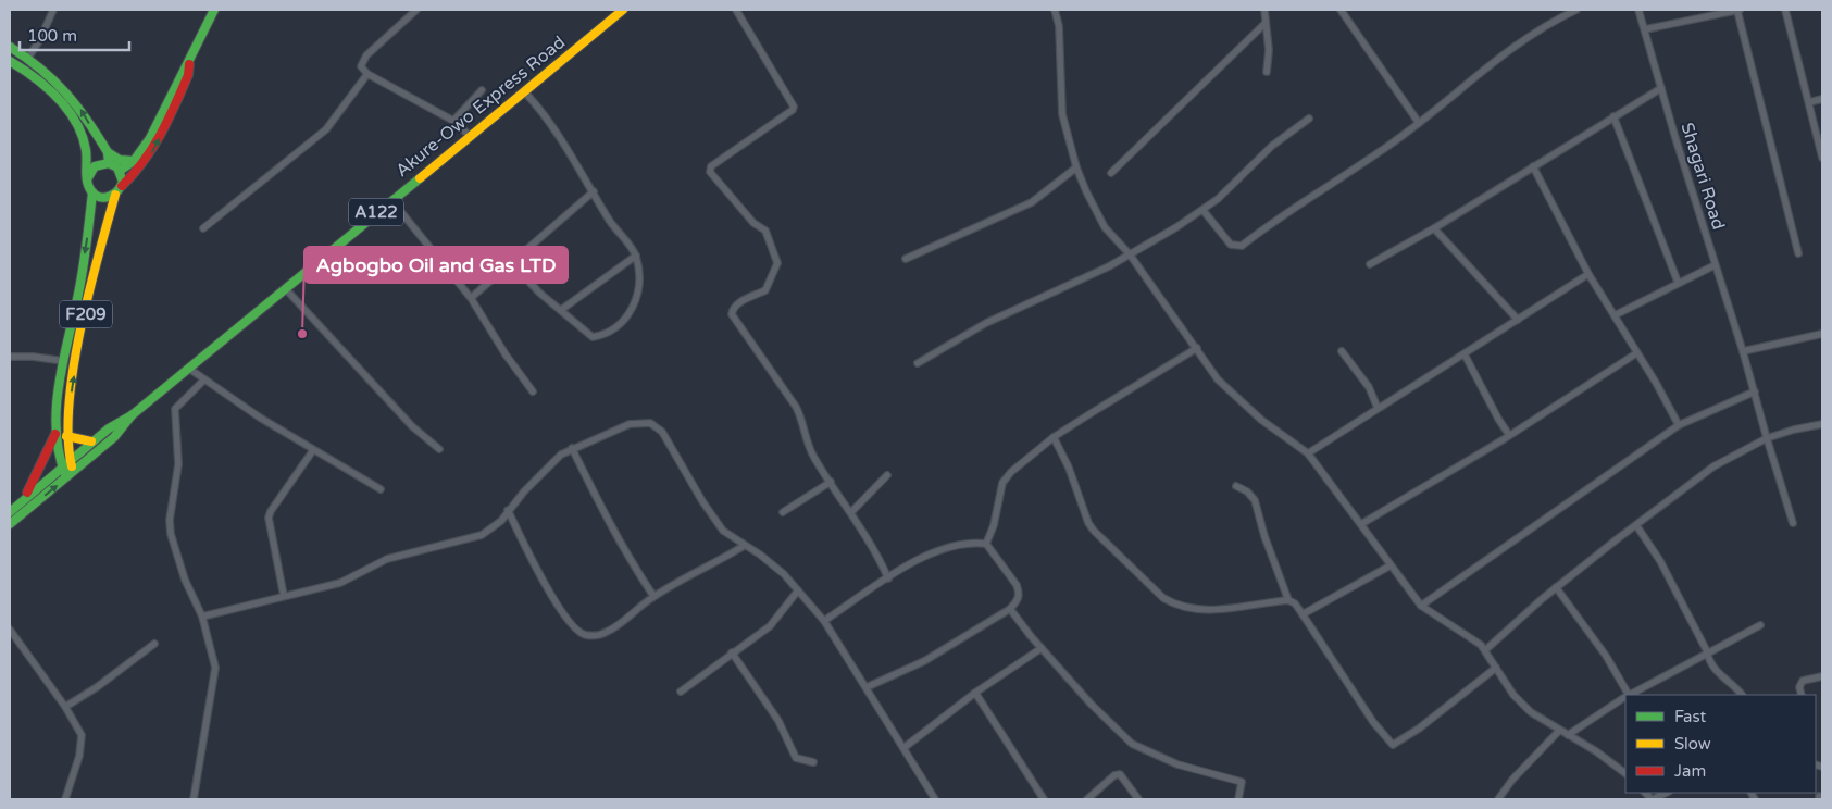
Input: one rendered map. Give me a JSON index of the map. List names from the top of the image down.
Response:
{
  "streets": {
    "main road": ["Akure-Owo Express Road", "A122", "F209"],
    "street": ["Shagari Road"]
  },
  "places": ["Agbogbo Oil and Gas LTD"],
  "legend": ["Fast", "Slow", "Jam"],
  "scale_bar": "100 m"
}
